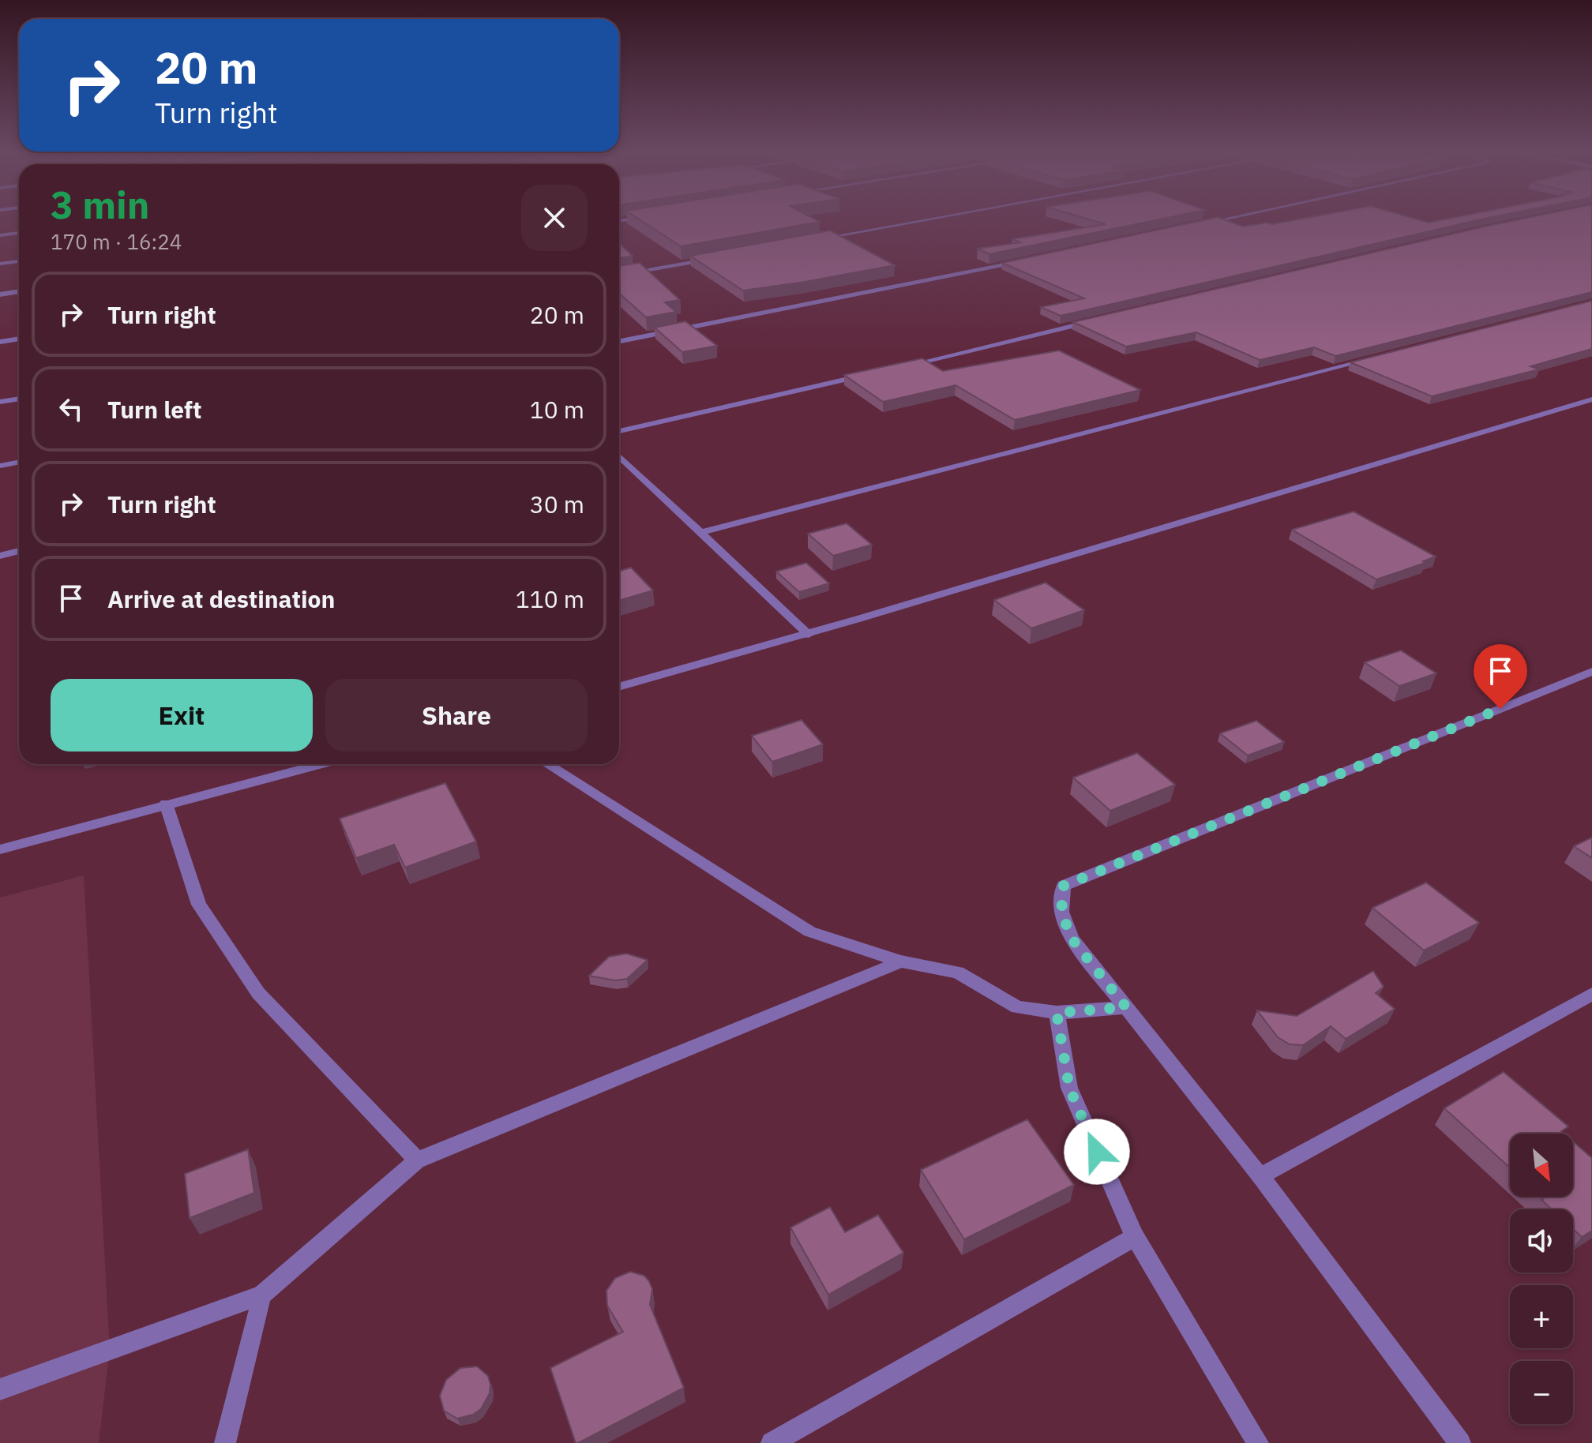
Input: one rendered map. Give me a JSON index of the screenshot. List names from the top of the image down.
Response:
{
  "north": "bottom right",
  "page": {
    "turn": ["20 m", "Turn right"],
    "heading": ["3 min", "170 m · 16:24"],
    "list": [
      {
        "name": "Turn right",
        "value": "20 m"
      },
      {
        "name": "Turn left",
        "value": "10 m"
      },
      {
        "name": "Turn right",
        "value": "30 m"
      },
      {
        "name": "Arrive at destination",
        "value": "110 m"
      }
    ],
    "buttons": ["Exit", "Share"],
    "map_buttons": ["+", "−"]
  }
}
